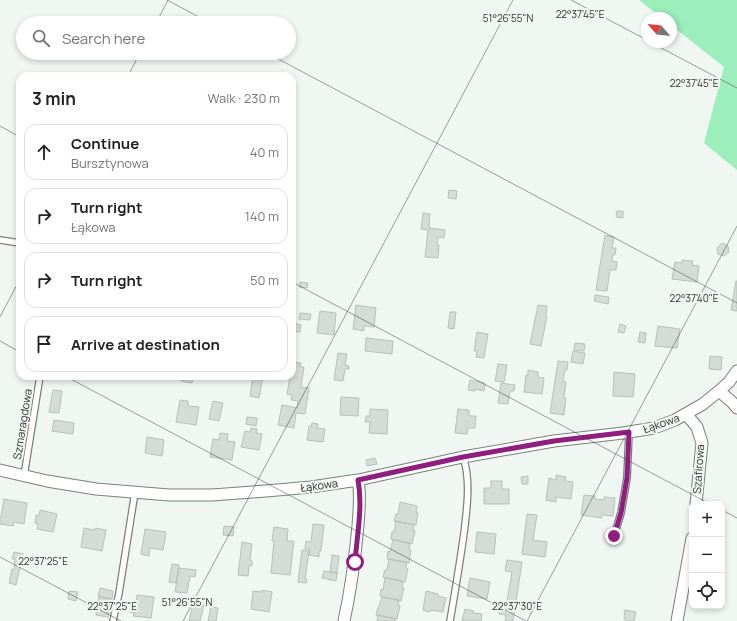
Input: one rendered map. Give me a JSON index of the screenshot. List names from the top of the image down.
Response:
{
  "streets": {
    "street": ["Łąkowa", "Szafirowa"],
    "lane": ["Szmaragdowa"]
  },
  "crossings": [
    ["Łąkowa", "Szmaragdowa"],
    ["Łąkowa", "Szafirowa"]
  ],
  "north": "top left",
  "page": {
    "search": "Search here",
    "heading": ["3 min", "Walk · 230 m"],
    "list": [
      ["Continue", "Bursztynowa", "40 m"],
      ["Turn right", "Łąkowa", "140 m"],
      ["Turn right", "50 m"],
      "Arrive at destination"
    ],
    "map_buttons": ["+", "−"]
  },
  "coordinates": [
    "22°37'45\"E",
    "51°26'55\"N",
    "22°37'40\"E",
    "22°37'25\"E",
    "22°37'30\"E"
  ]
}
